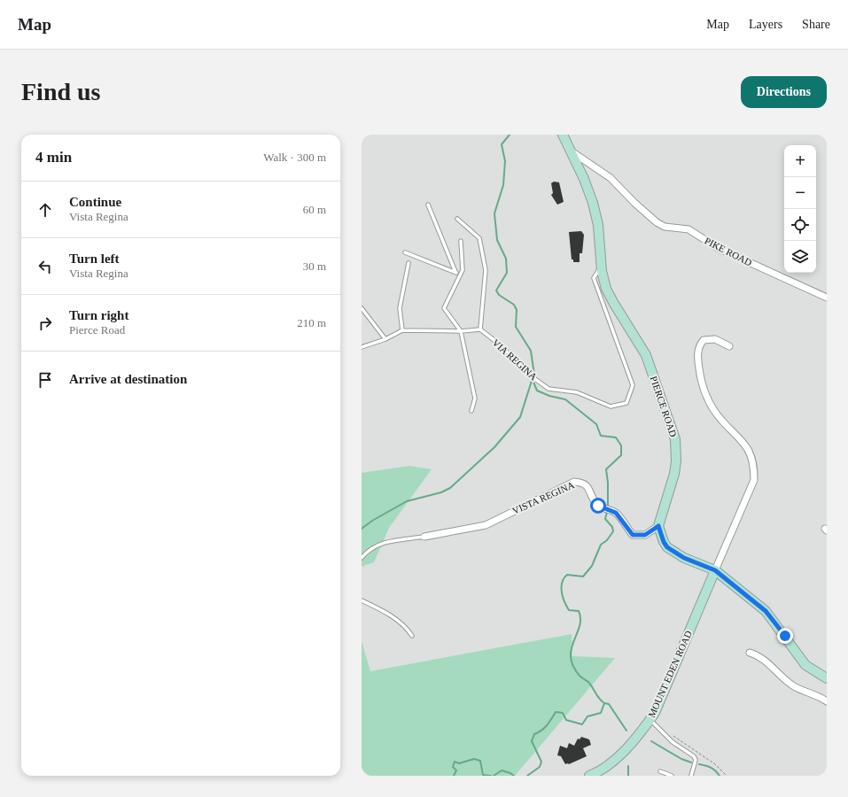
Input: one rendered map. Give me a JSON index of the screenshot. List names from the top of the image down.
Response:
{
  "streets": {
    "street": [
      "PIKE ROAD",
      "PIERCE ROAD",
      "VISTA REGINA",
      "MOUNT EDEN ROAD"
    ],
    "lane": ["VIA REGINA"]
  },
  "crossings": [
    ["PIKE ROAD", "PIERCE ROAD"],
    ["VIA REGINA", "PIERCE ROAD"],
    ["PIERCE ROAD", "VISTA REGINA"]
  ],
  "page": {
    "header": "Map",
    "nav": ["Map", "Layers", "Share"],
    "buttons": "Directions",
    "title": "Find us",
    "heading": ["4 min", "Walk · 300 m"],
    "map_buttons": ["+", "−"],
    "list": [
      ["Continue", "Vista Regina", "60 m"],
      ["Turn left", "Vista Regina", "30 m"],
      ["Turn right", "Pierce Road", "210 m"],
      "Arrive at destination"
    ]
  }
}
